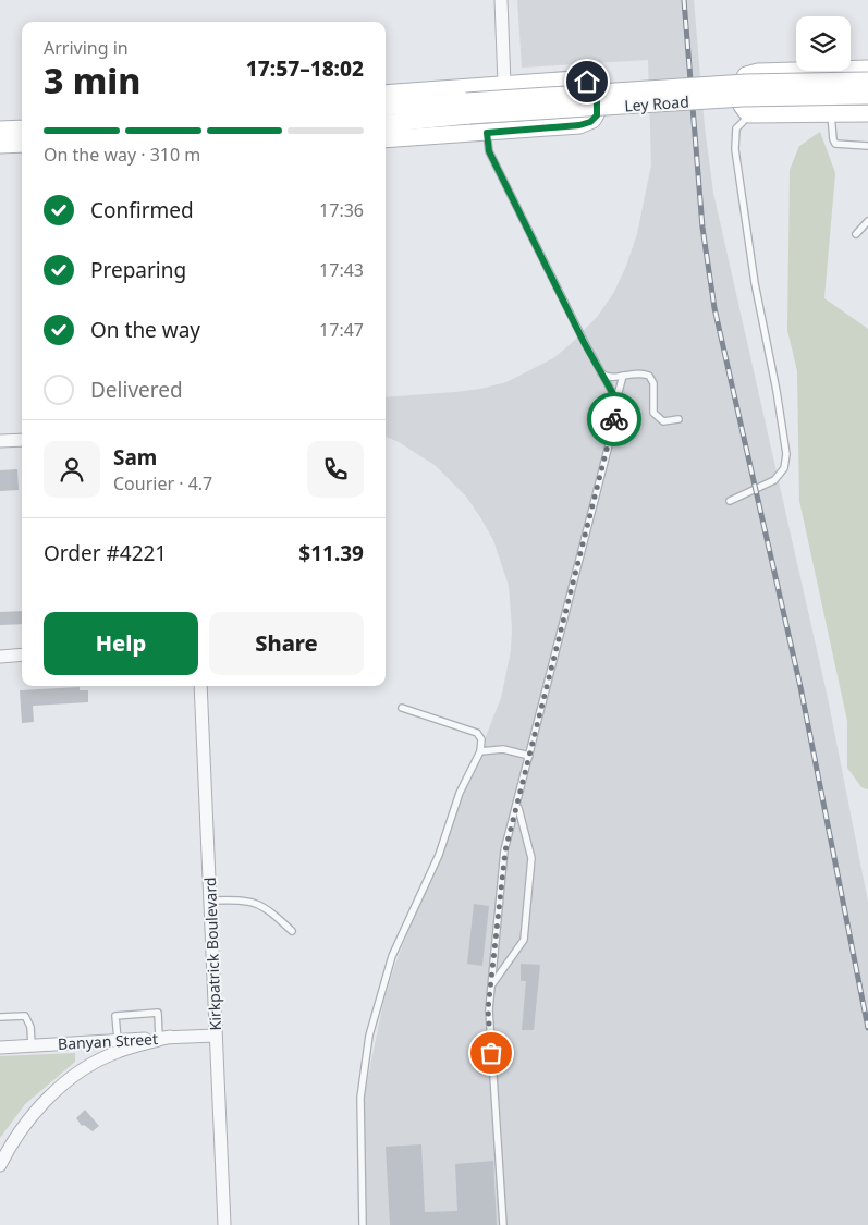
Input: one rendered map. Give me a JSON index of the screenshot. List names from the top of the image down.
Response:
{
  "streets": {
    "main road": ["Ley Road"],
    "street": ["Kirkpatrick Boulevard", "Banyan Street"]
  },
  "crossings": [
    ["Kirkpatrick Boulevard", "Banyan Street"]
  ],
  "page": {
    "heading": ["3 min", "Arriving in", "17:57–18:02"],
    "panel": [
      "Sam",
      "Courier · 4.7",
      "Order #4221",
      "$11.39"
    ],
    "bar": "On the way · 310 m",
    "list": [
      ["Confirmed", "17:36"],
      ["Preparing", "17:43"],
      ["On the way", "17:47"],
      "Delivered"
    ],
    "buttons": ["Help", "Share"]
  }
}
